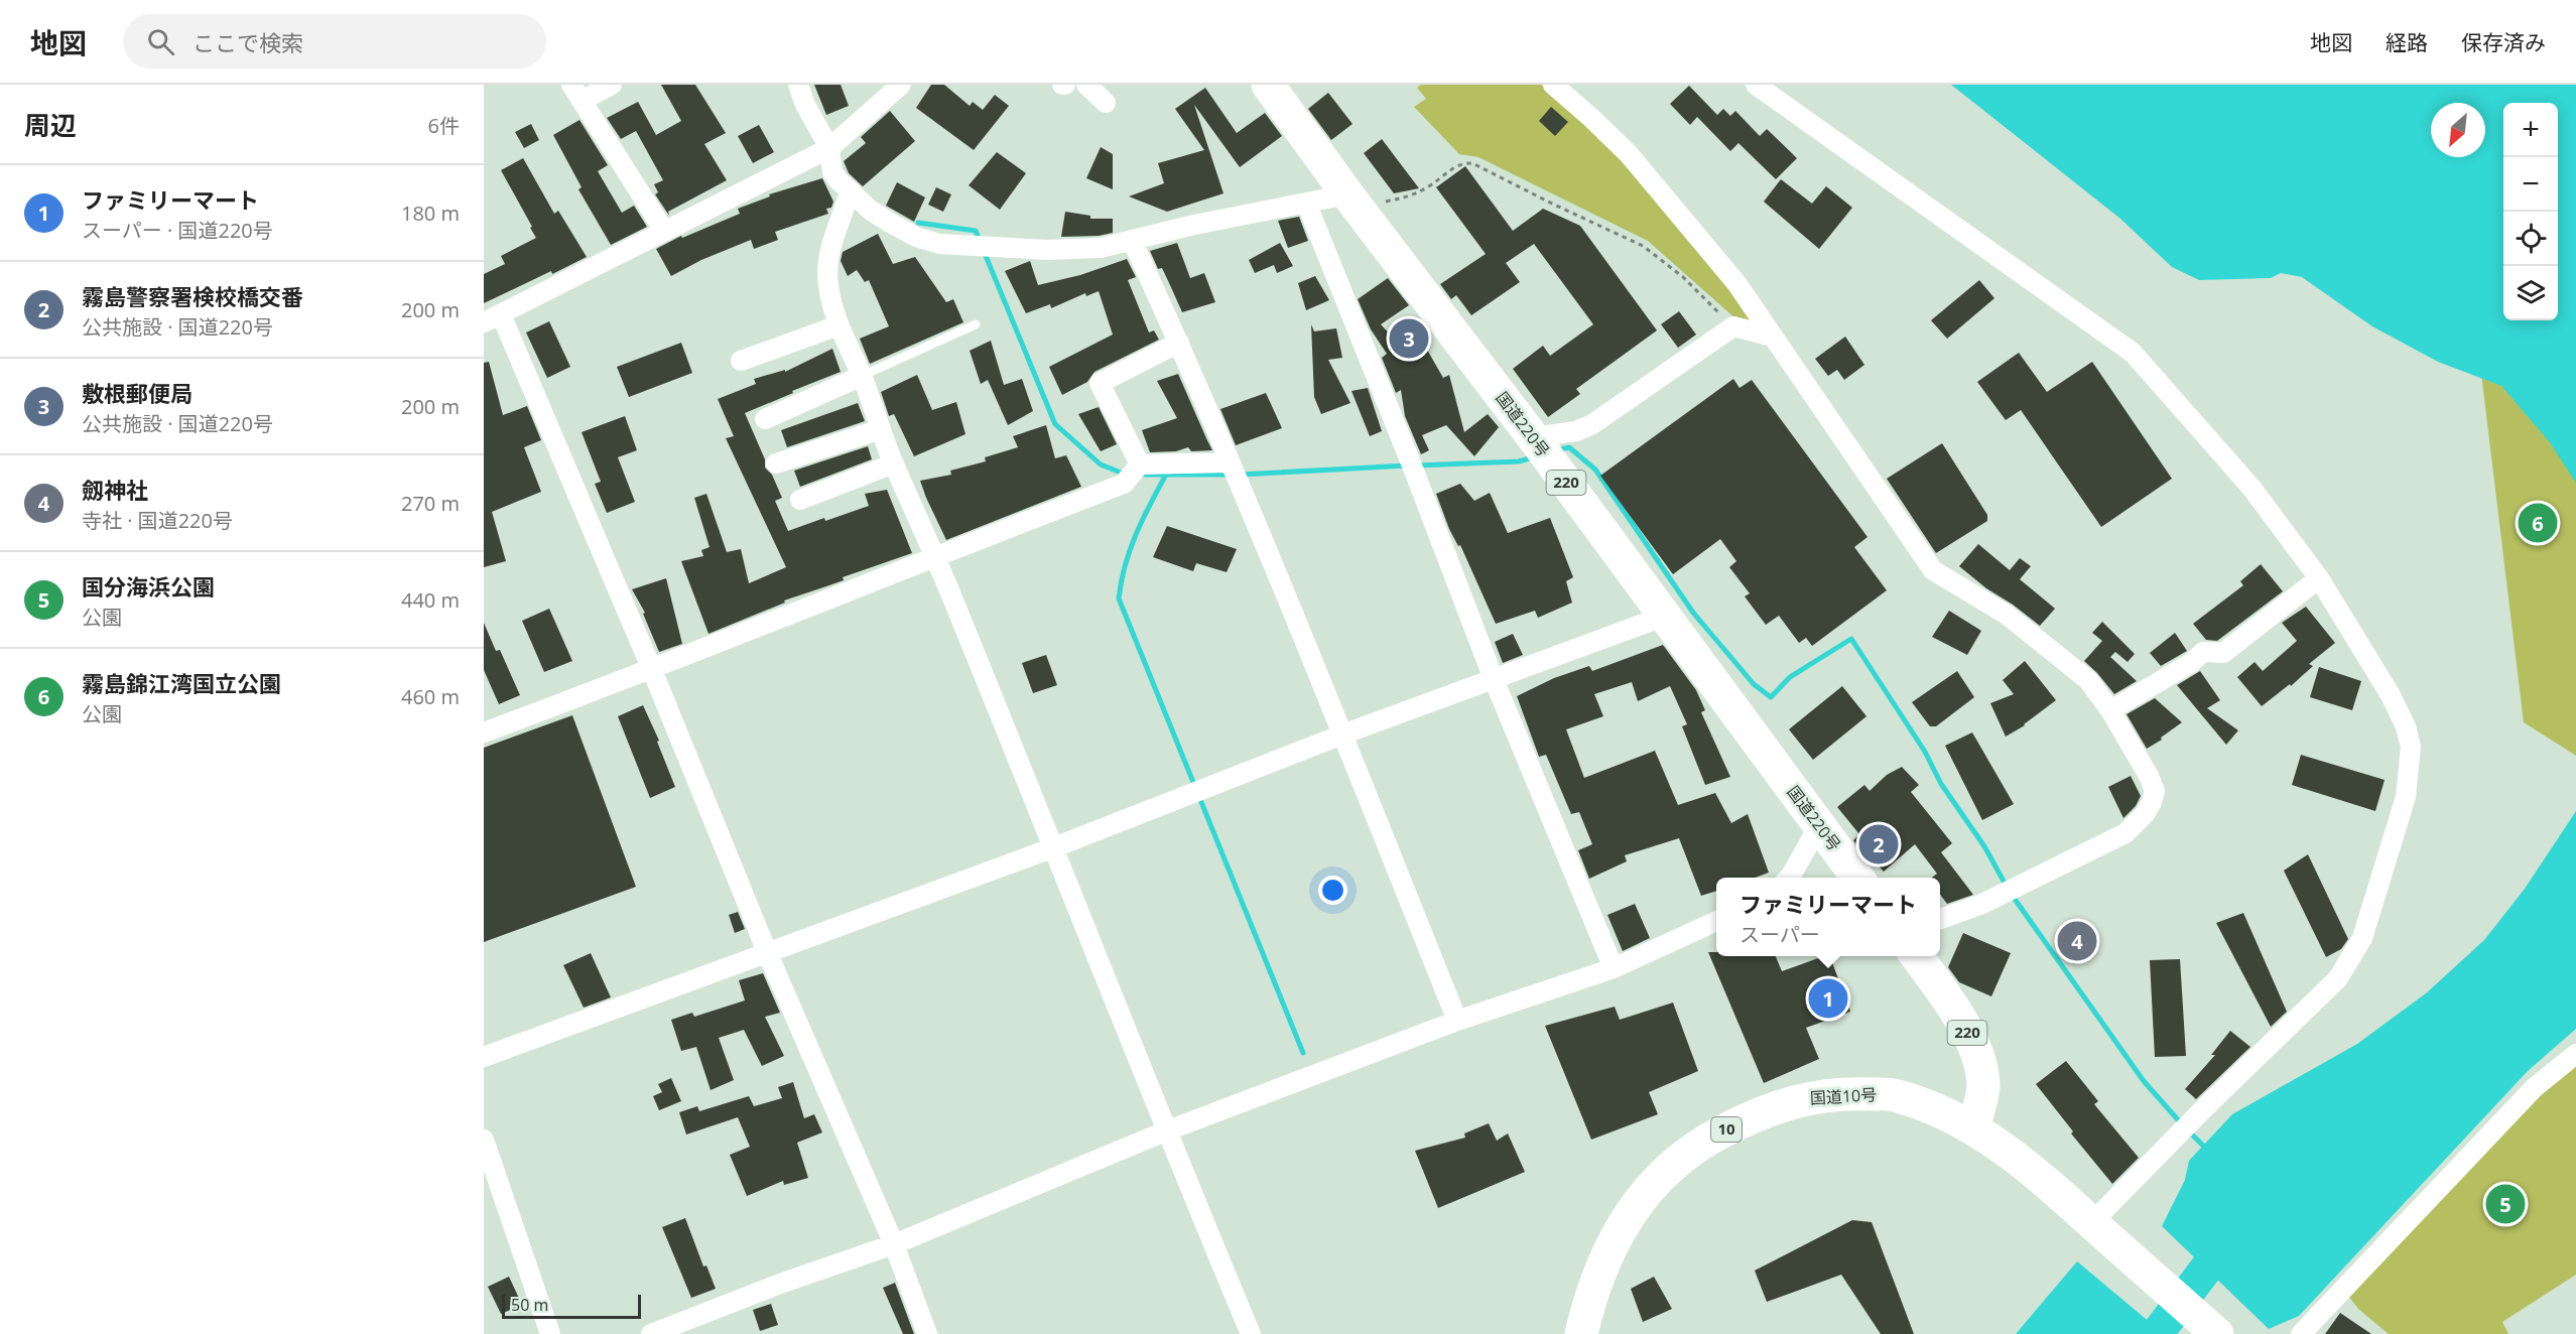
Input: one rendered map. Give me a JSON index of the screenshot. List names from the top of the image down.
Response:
{
  "streets": {
    "highway": [
      "国道220号",
      "220",
      "国道10号",
      "10"
    ]
  },
  "crossings": [
    ["220", "国道10号"]
  ],
  "scale_bar": "50 m",
  "north": "bottom left",
  "page": {
    "header": "地図",
    "search": "ここで検索",
    "nav": ["地図", "経路", "保存済み"],
    "heading": ["周辺", "6件"],
    "map_buttons": ["+", "−"],
    "list": [
      {
        "mark": "1",
        "name": "ファミリーマート",
        "note": "スーパー · 国道220号",
        "value": "180 m"
      },
      {
        "mark": "2",
        "name": "霧島警察署検校橋交番",
        "note": "公共施設 · 国道220号",
        "value": "200 m"
      },
      {
        "mark": "3",
        "name": "敷根郵便局",
        "note": "公共施設 · 国道220号",
        "value": "200 m"
      },
      {
        "mark": "4",
        "name": "劔神社",
        "note": "寺社 · 国道220号",
        "value": "270 m"
      },
      {
        "mark": "5",
        "name": "国分海浜公園",
        "note": "公園",
        "value": "440 m"
      },
      {
        "mark": "6",
        "name": "霧島錦江湾国立公園",
        "note": "公園",
        "value": "460 m"
      }
    ],
    "pins": [
      "3",
      "6",
      "2",
      "4",
      "1",
      "5"
    ],
    "popup": ["ファミリーマート", "スーパー"],
    "scale": "50 m"
  }
}
